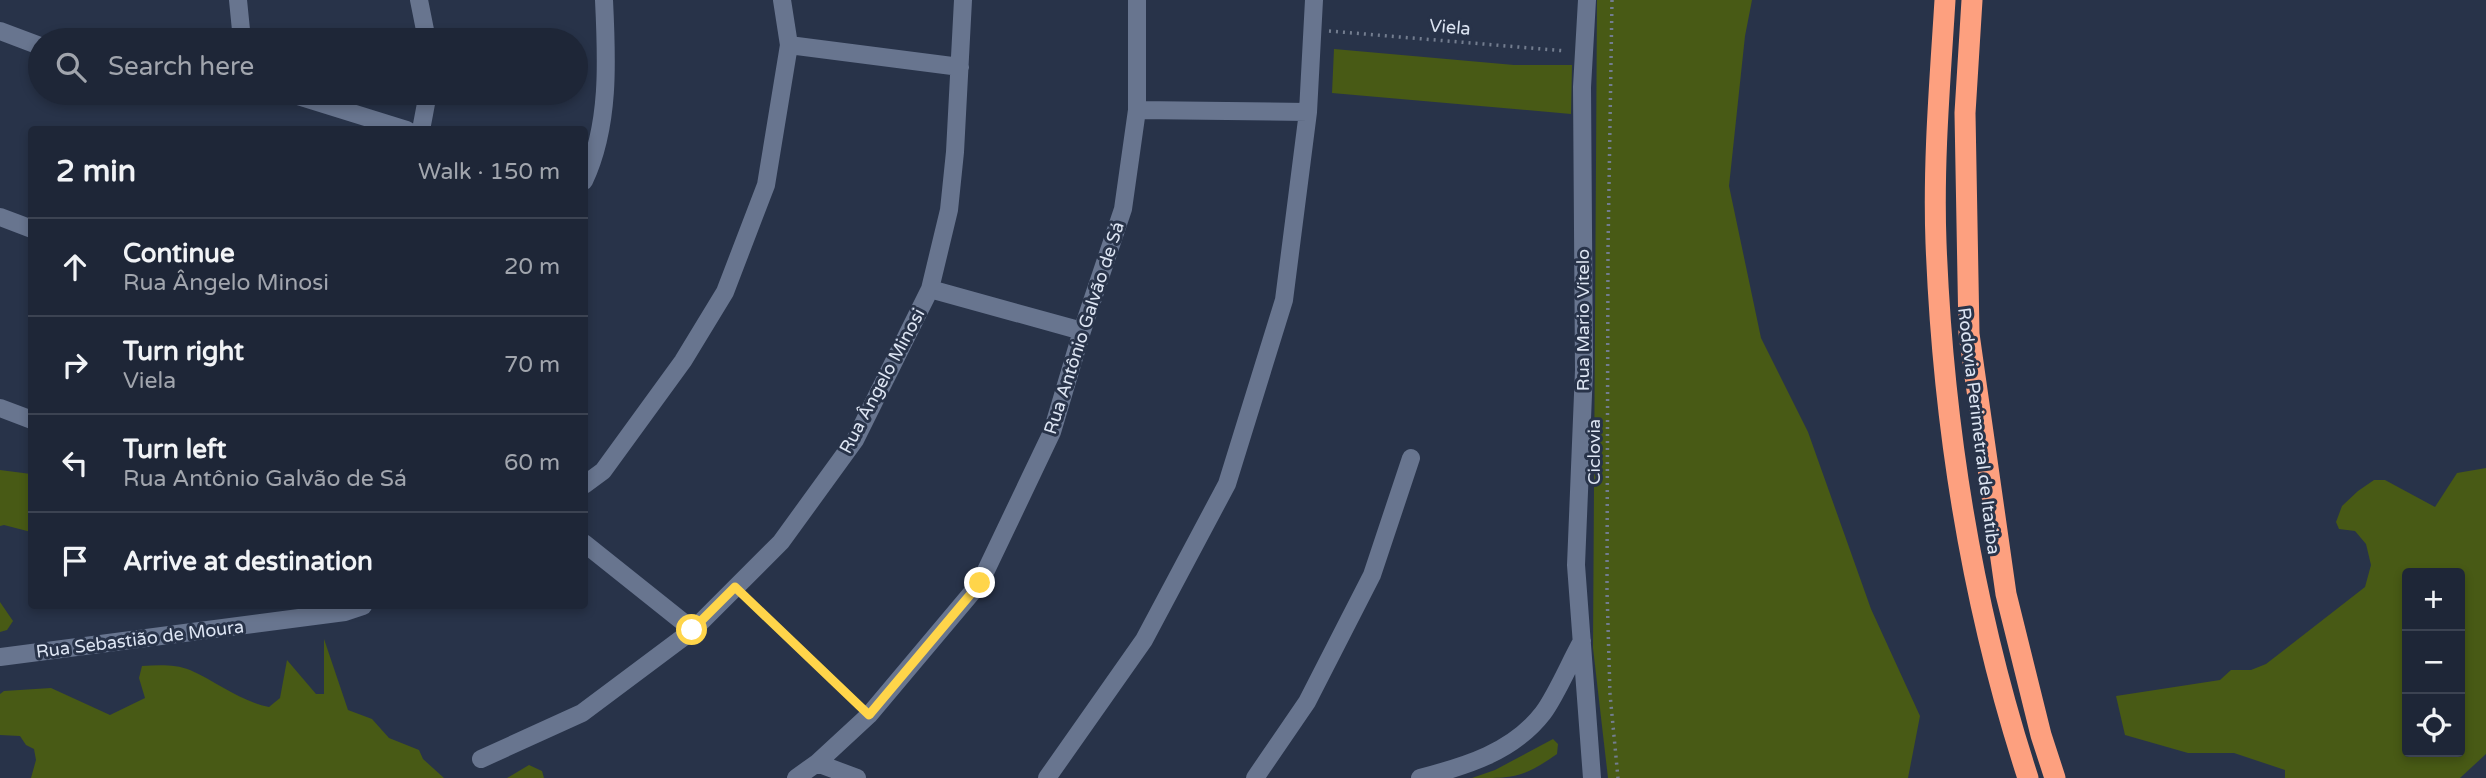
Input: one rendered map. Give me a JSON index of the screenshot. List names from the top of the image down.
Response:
{
  "streets": {
    "highway": ["Rodovia Perimetral de Itatiba"],
    "street": [
      "Rua Mario Vitelo",
      "Rua Antônio Galvão de Sá",
      "Rua Ângelo Minosi",
      "Rua Sebastião de Moura"
    ],
    "path": ["Viela", "Ciclovia"]
  },
  "crossings": [
    ["Viela", "Rua Mario Vitelo"]
  ],
  "page": {
    "search": "Search here",
    "heading": ["2 min", "Walk · 150 m"],
    "list": [
      ["Continue", "Rua Ângelo Minosi", "20 m"],
      ["Turn right", "Viela", "70 m"],
      ["Turn left", "Rua Antônio Galvão de Sá", "60 m"],
      "Arrive at destination"
    ],
    "map_buttons": ["+", "−"]
  }
}
